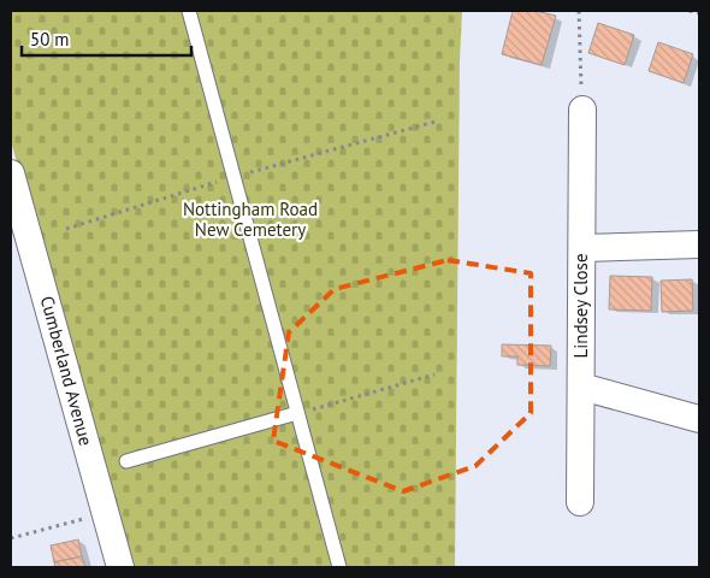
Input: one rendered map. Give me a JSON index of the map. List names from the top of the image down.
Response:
{
  "streets": {
    "street": ["Lindsey Close", "Cumberland Avenue"]
  },
  "parks": ["Nottingham Road New Cemetery"],
  "scale_bar": "50 m"
}
